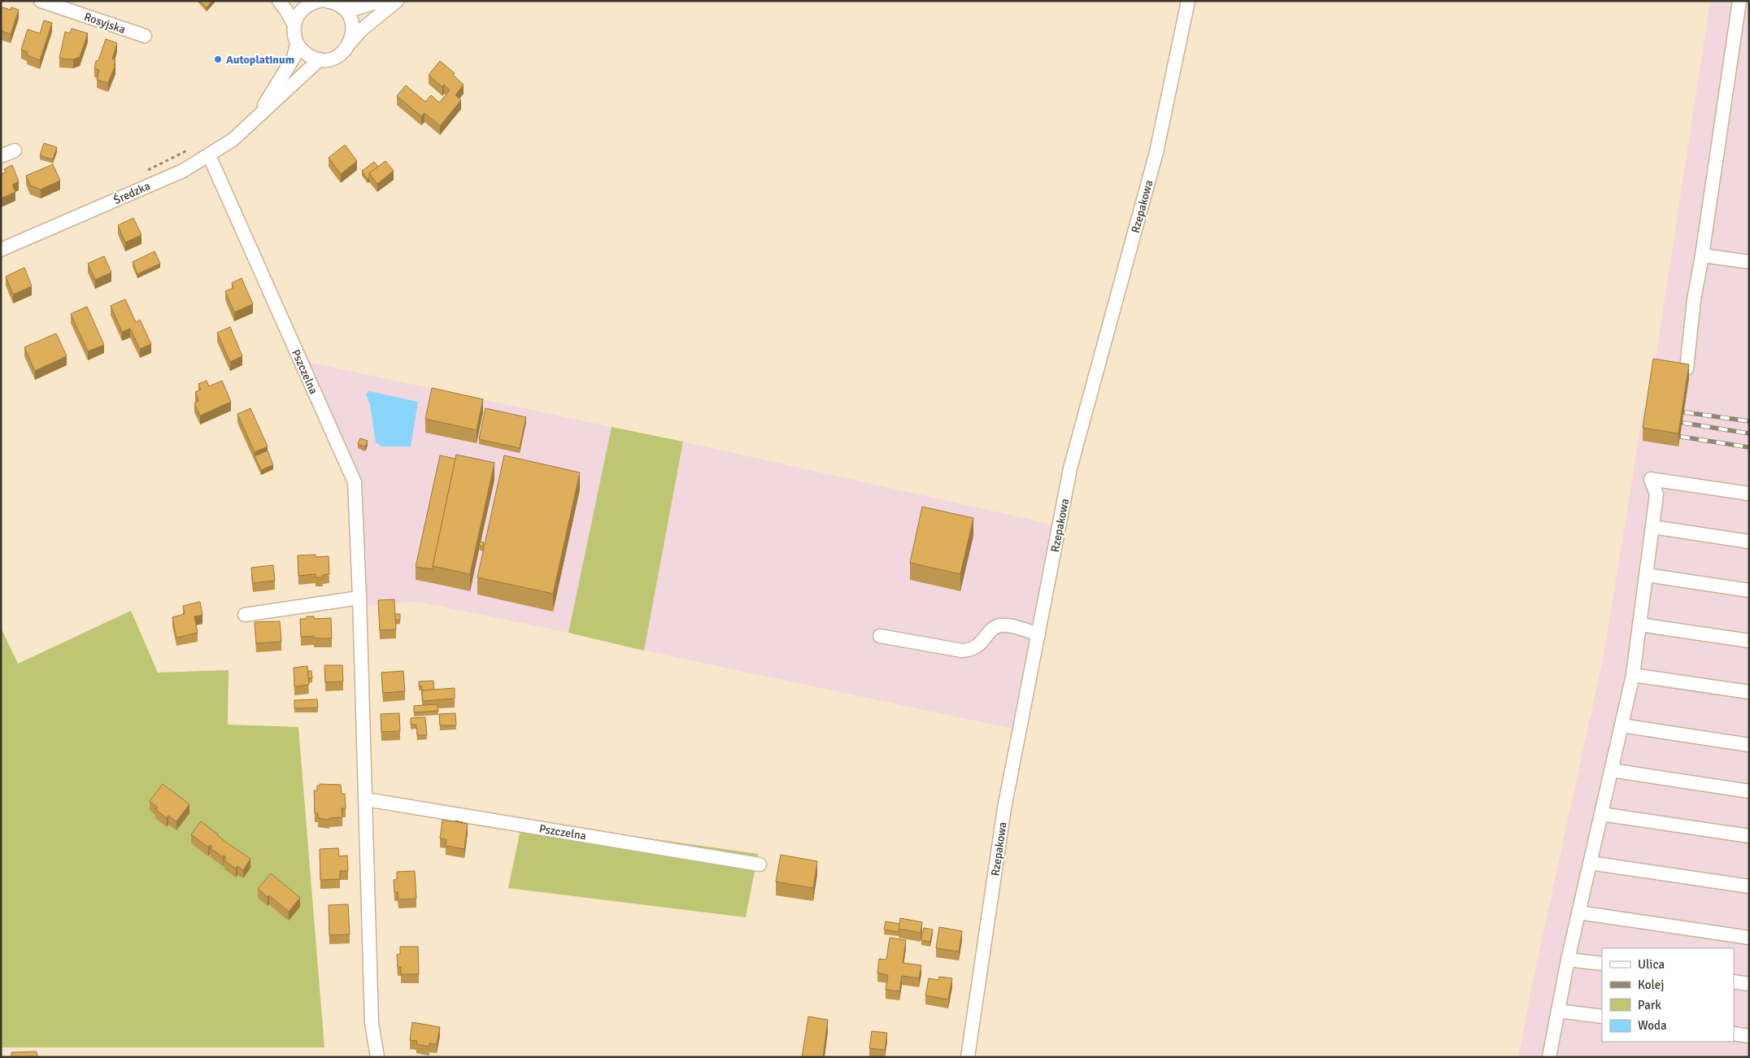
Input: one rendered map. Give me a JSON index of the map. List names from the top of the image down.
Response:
{
  "streets": {
    "street": [
      "Rosyjska",
      "Średzka",
      "Rzepakowa",
      "Pszczelna"
    ]
  },
  "crossings": [
    ["Średzka", "Pszczelna"]
  ],
  "places": ["Autoplatinum"],
  "legend": [
    "Ulica",
    "Kolej",
    "Park",
    "Woda"
  ]
}
